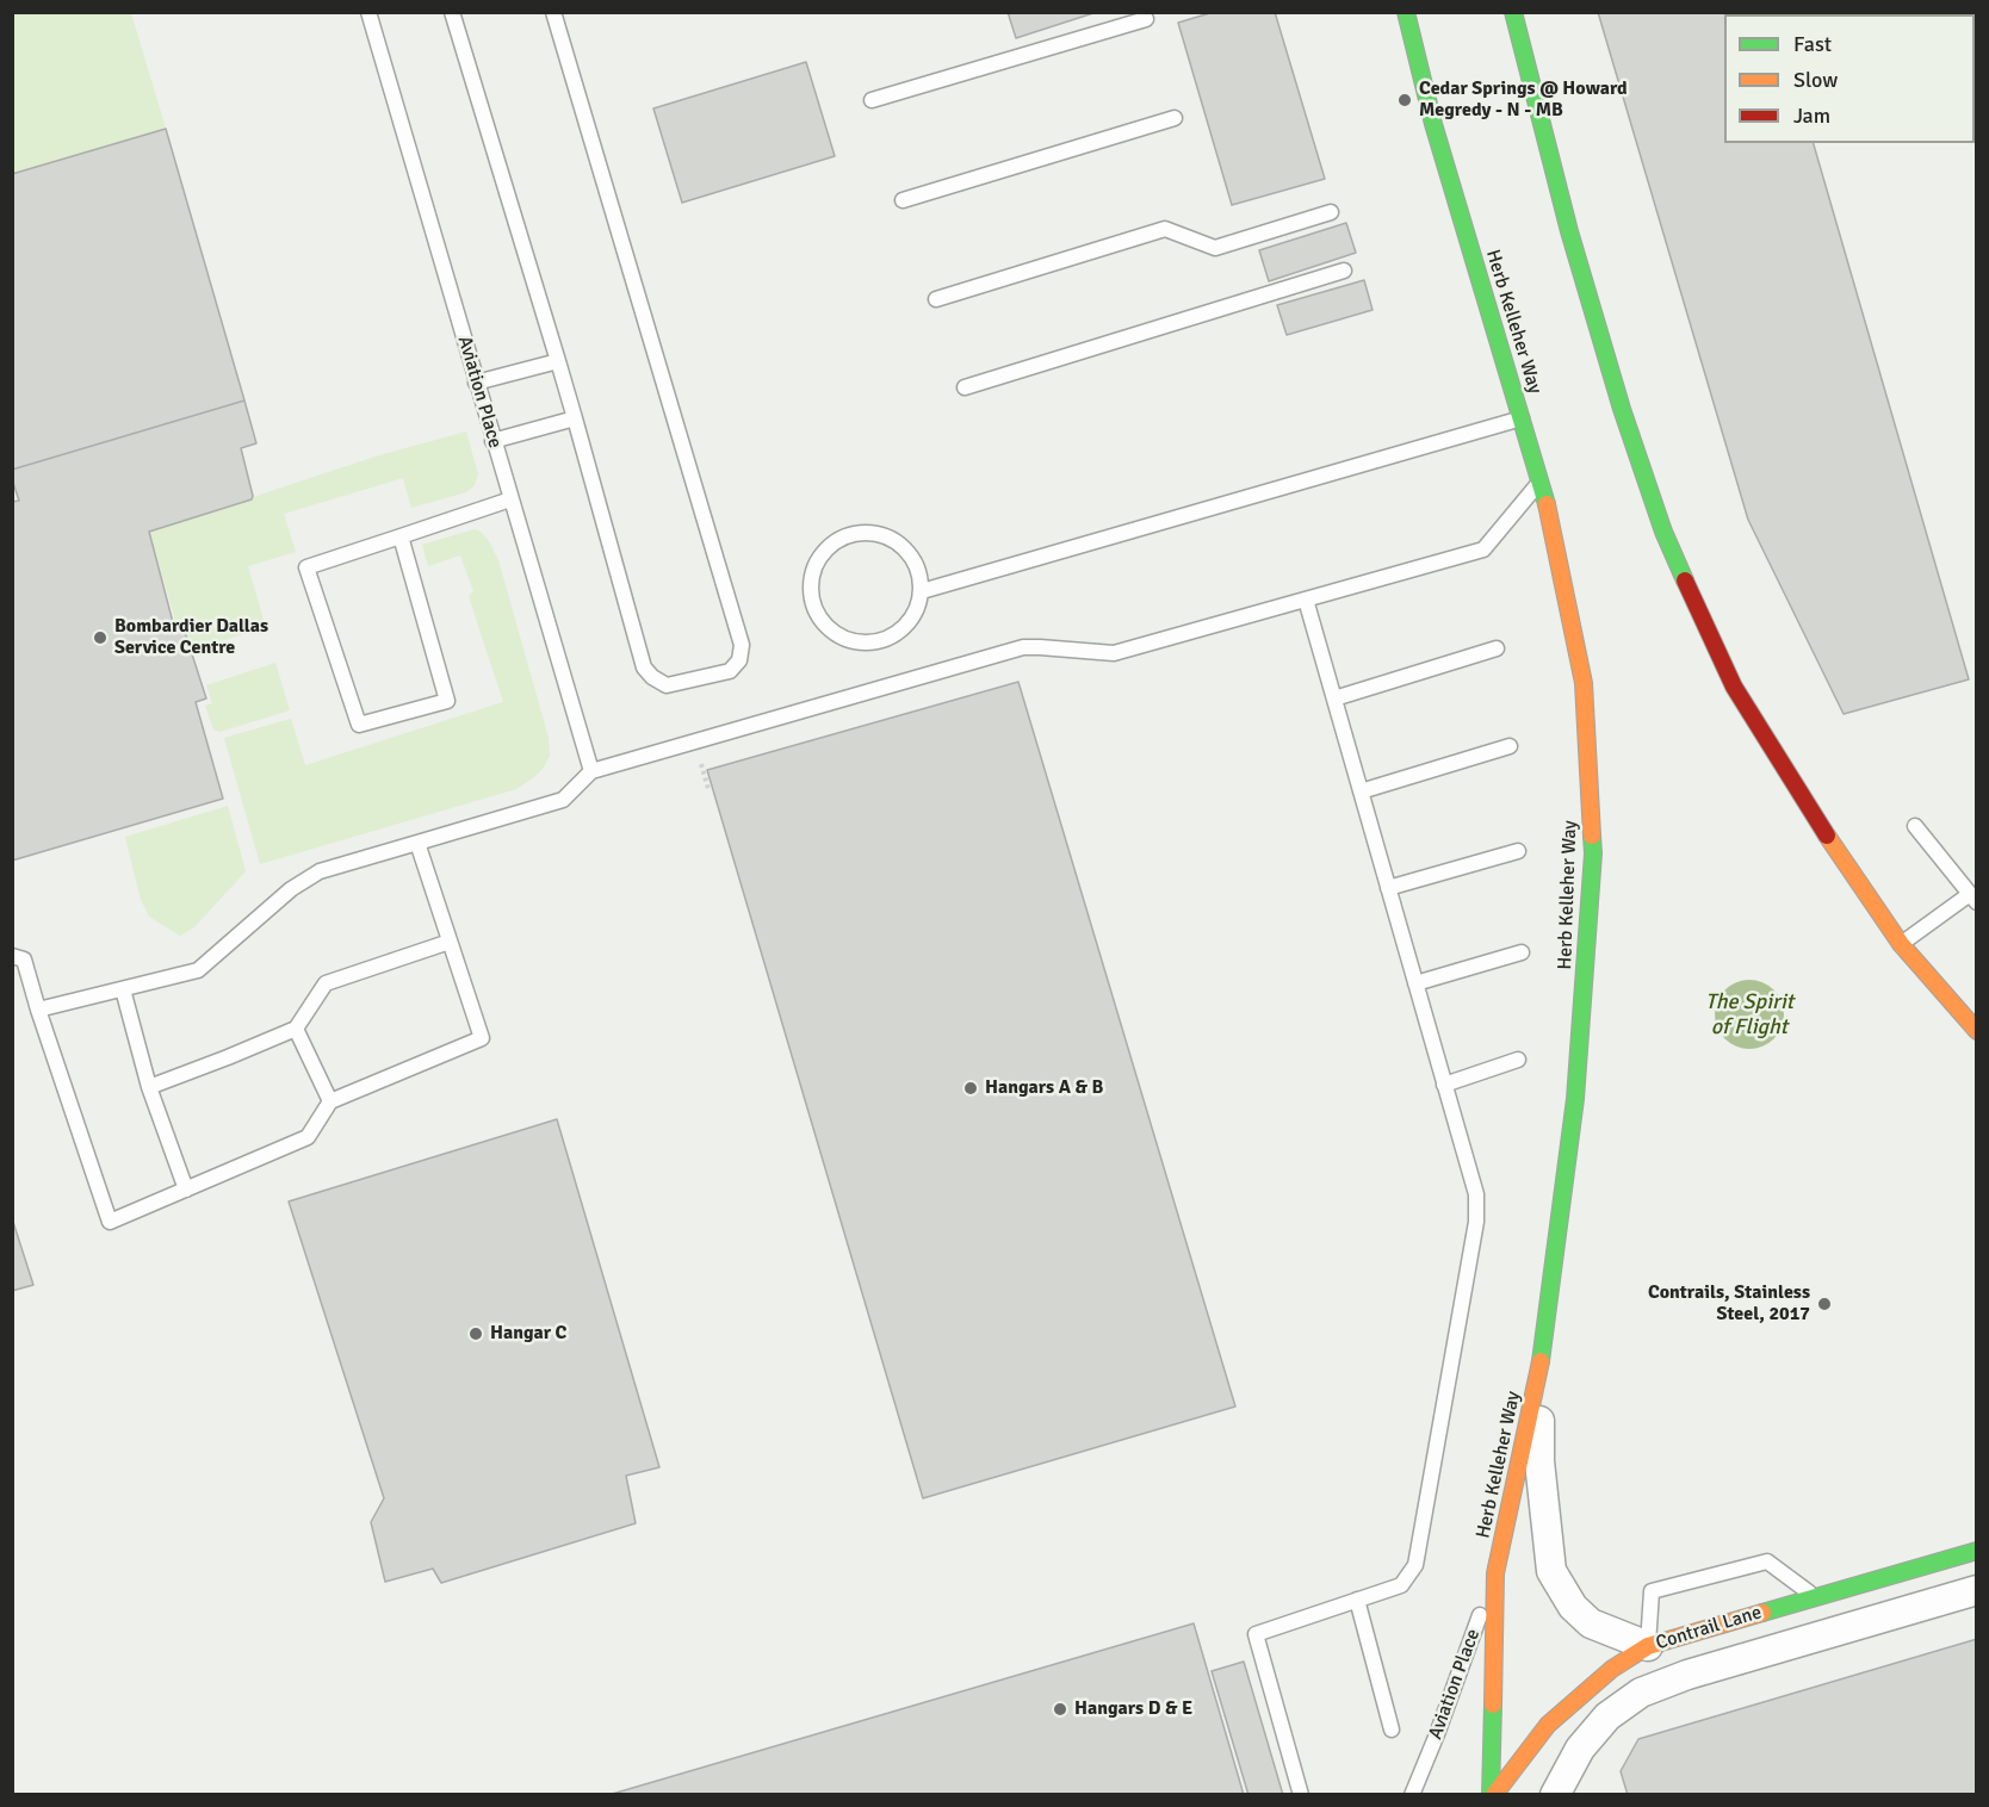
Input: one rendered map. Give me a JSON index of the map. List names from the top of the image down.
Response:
{
  "streets": {
    "main road": ["Herb Kelleher Way", "Contrail Lane"],
    "lane": ["Aviation Place"]
  },
  "crossings": [
    ["Herb Kelleher Way", "Aviation Place"],
    ["Herb Kelleher Way", "Contrail Lane"]
  ],
  "water": ["The Spirit of Flight"],
  "places": [
    "Cedar Springs @ Howard Megredy - N - MB",
    "Bombardier Dallas Service Centre",
    "Hangars A & B",
    "Contrails, Stainless Steel, 2017",
    "Hangar C",
    "Hangars D & E"
  ],
  "legend": ["Fast", "Slow", "Jam"]
}
